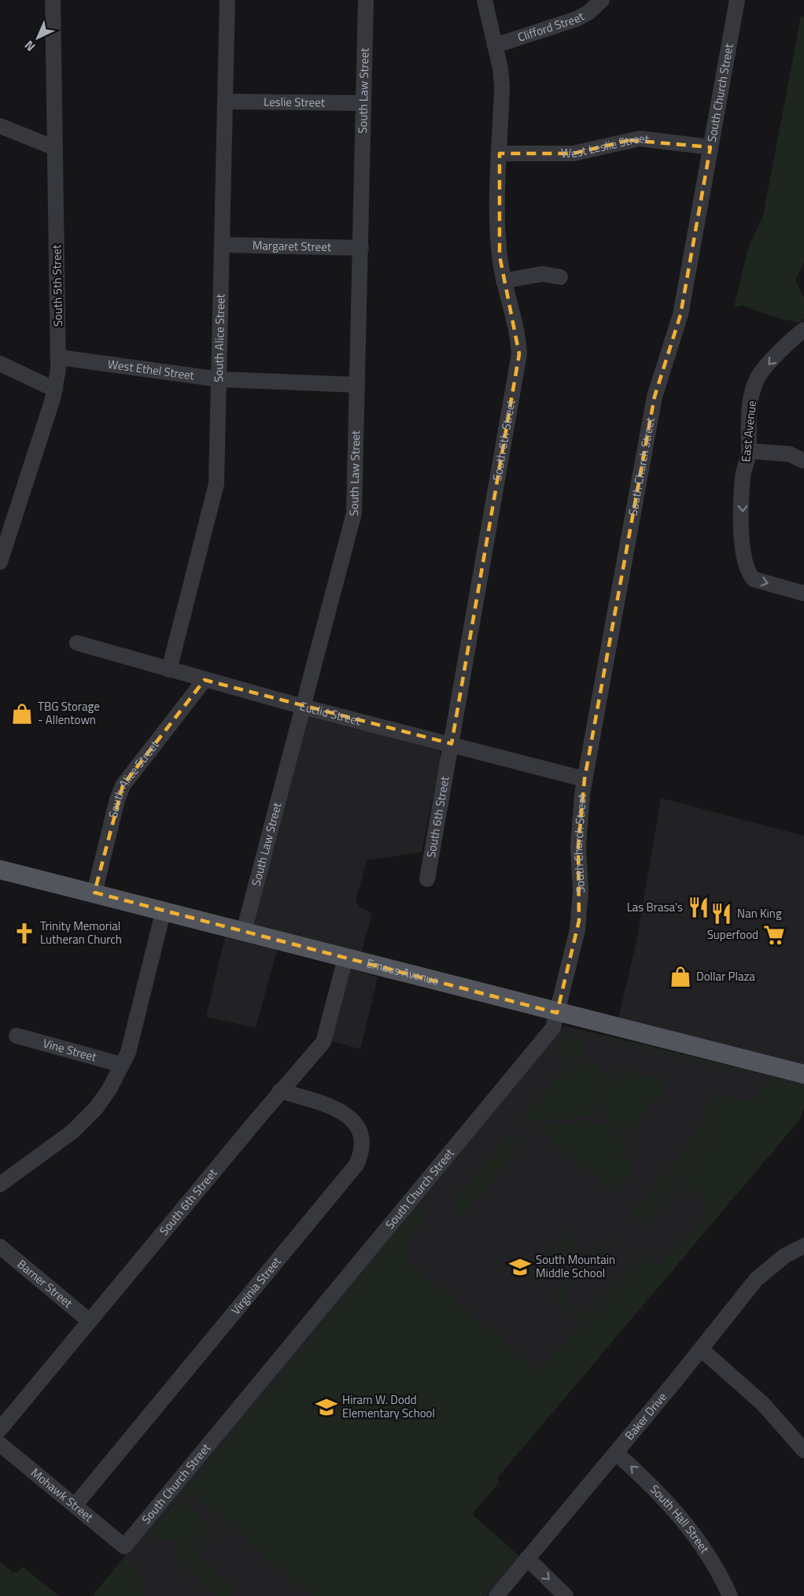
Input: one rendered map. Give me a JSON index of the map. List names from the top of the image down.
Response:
{
  "streets": {
    "main road": ["Emaus Avenue"],
    "street": [
      "Clifford Street",
      "South Law Street",
      "South Church Street",
      "Leslie Street",
      "West Leslie Street",
      "Margaret Street",
      "South 5th Street",
      "South Alice Street",
      "West Ethel Street",
      "East Avenue",
      "South 6th Street",
      "Euclid Street",
      "Vine Street",
      "Barner Street",
      "Virginia Street",
      "Baker Drive",
      "Mohawk Street",
      "South Hall Street"
    ]
  },
  "crossings": [
    ["Clifford Street", "South 6th Street"],
    ["South Law Street", "Leslie Street"],
    ["South Law Street", "Margaret Street"],
    ["South Law Street", "West Ethel Street"],
    ["South Law Street", "Euclid Street"],
    ["South Law Street", "Emaus Avenue"],
    ["South Church Street", "West Leslie Street"],
    ["South Church Street", "Euclid Street"],
    ["South Church Street", "Emaus Avenue"],
    ["South Church Street", "Mohawk Street"],
    ["Leslie Street", "South Alice Street"],
    ["West Leslie Street", "South 6th Street"],
    ["Margaret Street", "South Alice Street"],
    ["South 5th Street", "West Ethel Street"],
    ["South Alice Street", "West Ethel Street"],
    ["South Alice Street", "Euclid Street"],
    ["South Alice Street", "Emaus Avenue"],
    ["South 6th Street", "Euclid Street"],
    ["South 6th Street", "Emaus Avenue"],
    ["South 6th Street", "Barner Street"],
    ["South 6th Street", "Virginia Street"],
    ["Virginia Street", "Mohawk Street"],
    ["Baker Drive", "South Hall Street"]
  ],
  "one_way": ["East Avenue"],
  "places": {
    "shop": ["TBG Storage - Allentown", "Dollar Plaza"],
    "restaurant": ["Las Brasa's", "Nan King"],
    "church": ["Trinity Memorial Lutheran Church"],
    "supermarket": ["Superfood"],
    "school or university": ["South Mountain Middle School", "Hiram W. Dodd Elementary School"]
  },
  "north": "bottom left"
}
